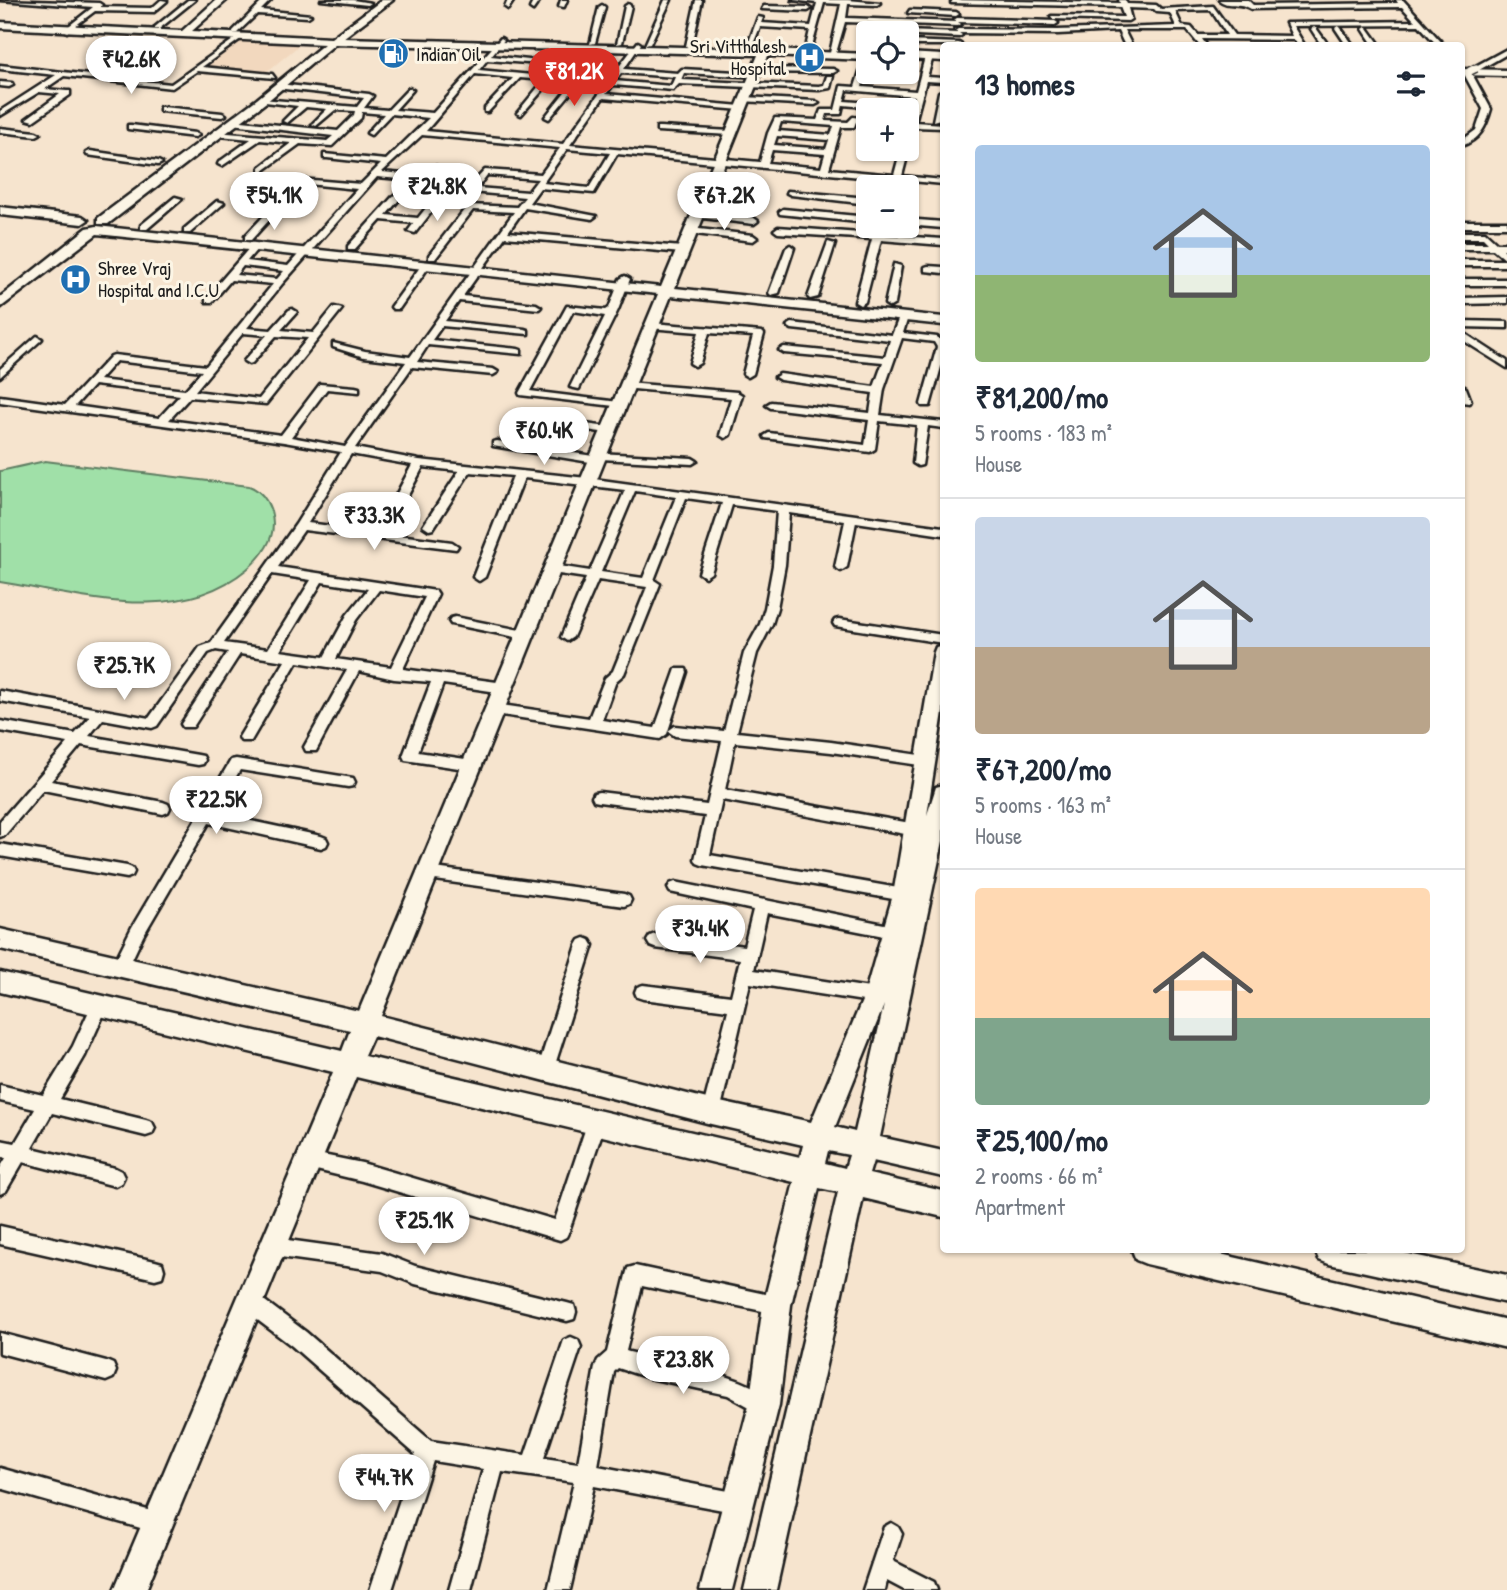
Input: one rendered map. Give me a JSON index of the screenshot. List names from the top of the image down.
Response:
{
  "places": {
    "fuel station": ["Indian Oil"],
    "hospital": ["Sri Vitthalesh Hospital", "Shree Vraj Hospital and I.C.U"]
  },
  "page": {
    "map_buttons": ["+", "−"],
    "price": [
      "₹42.6K",
      "₹81.2K",
      "₹24.8K",
      "₹54.1K",
      "₹67.2K",
      "₹60.4K",
      "₹33.3K",
      "₹25.7K",
      "₹22.5K",
      "₹34.4K",
      "₹25.1K",
      "₹23.8K",
      "₹44.7K"
    ],
    "heading": "13 homes",
    "list": [
      {
        "name": "₹81,200/mo",
        "note": "5 rooms · 183 m² · House"
      },
      {
        "name": "₹67,200/mo",
        "note": "5 rooms · 163 m² · House"
      },
      {
        "name": "₹25,100/mo",
        "note": "2 rooms · 66 m² · Apartment"
      }
    ]
  }
}
